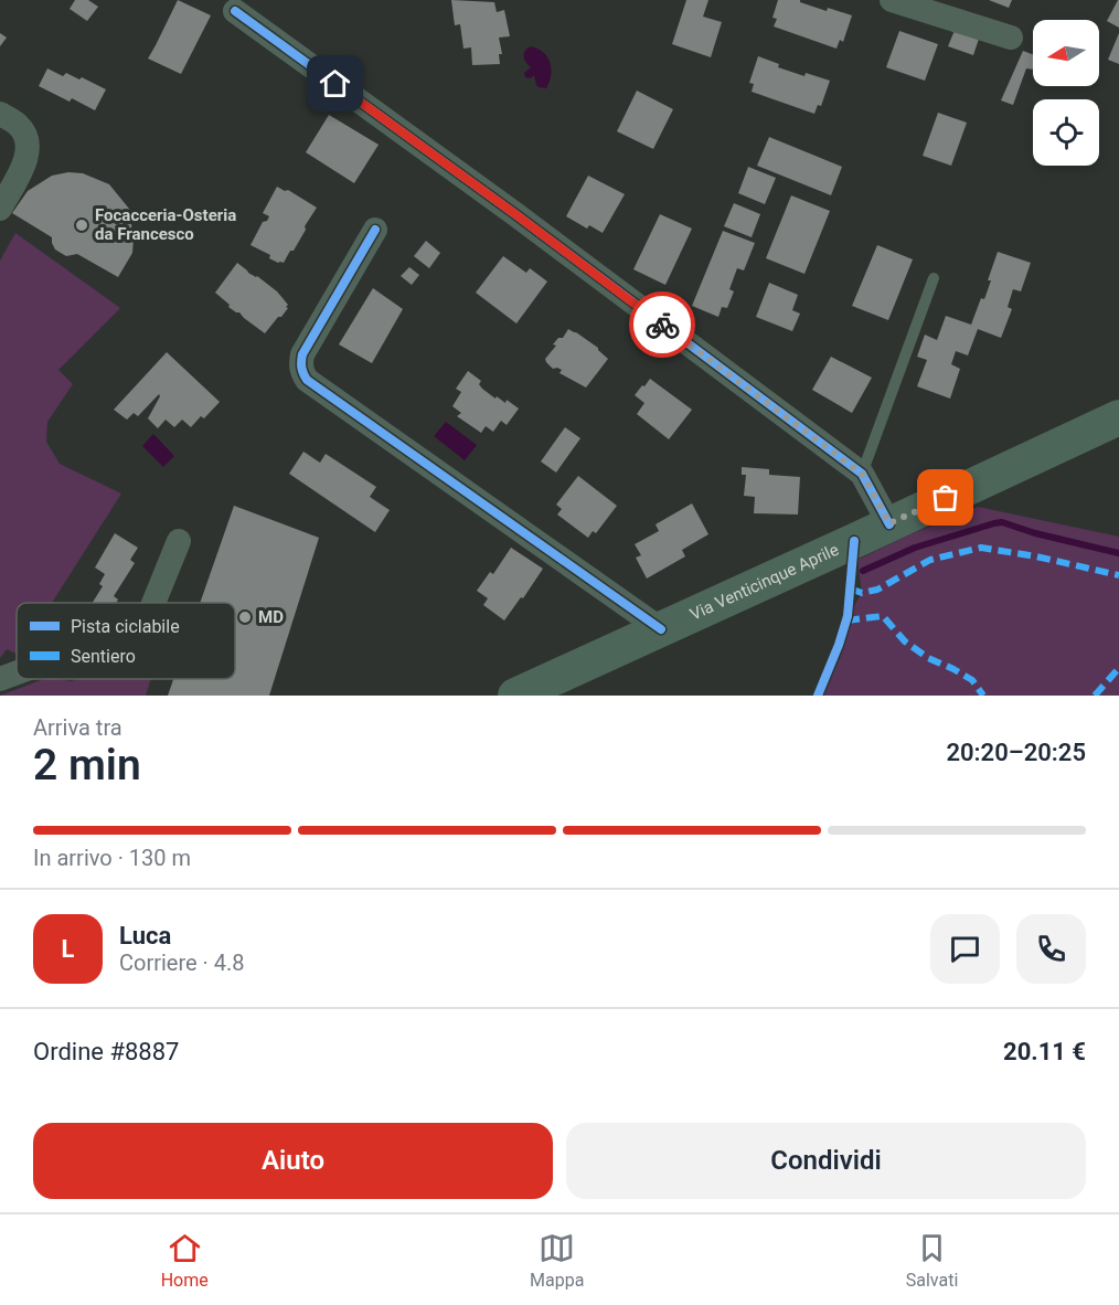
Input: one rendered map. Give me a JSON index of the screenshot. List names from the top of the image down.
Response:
{
  "streets": {
    "main road": ["Via Venticinque Aprile"]
  },
  "places": ["Focacceria-Osteria da Francesco", "MD"],
  "legend": ["Pista ciclabile", "Sentiero"],
  "north": "left",
  "page": {
    "heading": ["2 min", "Arriva tra", "20:20–20:25"],
    "panel": [
      "Luca",
      "Corriere · 4.8",
      "Ordine #8887",
      "20.11 €"
    ],
    "bar": "In arrivo · 130 m",
    "round": "L",
    "buttons": ["Aiuto", "Condividi"],
    "tabs": ["Home", "Mappa", "Salvati"]
  }
}
